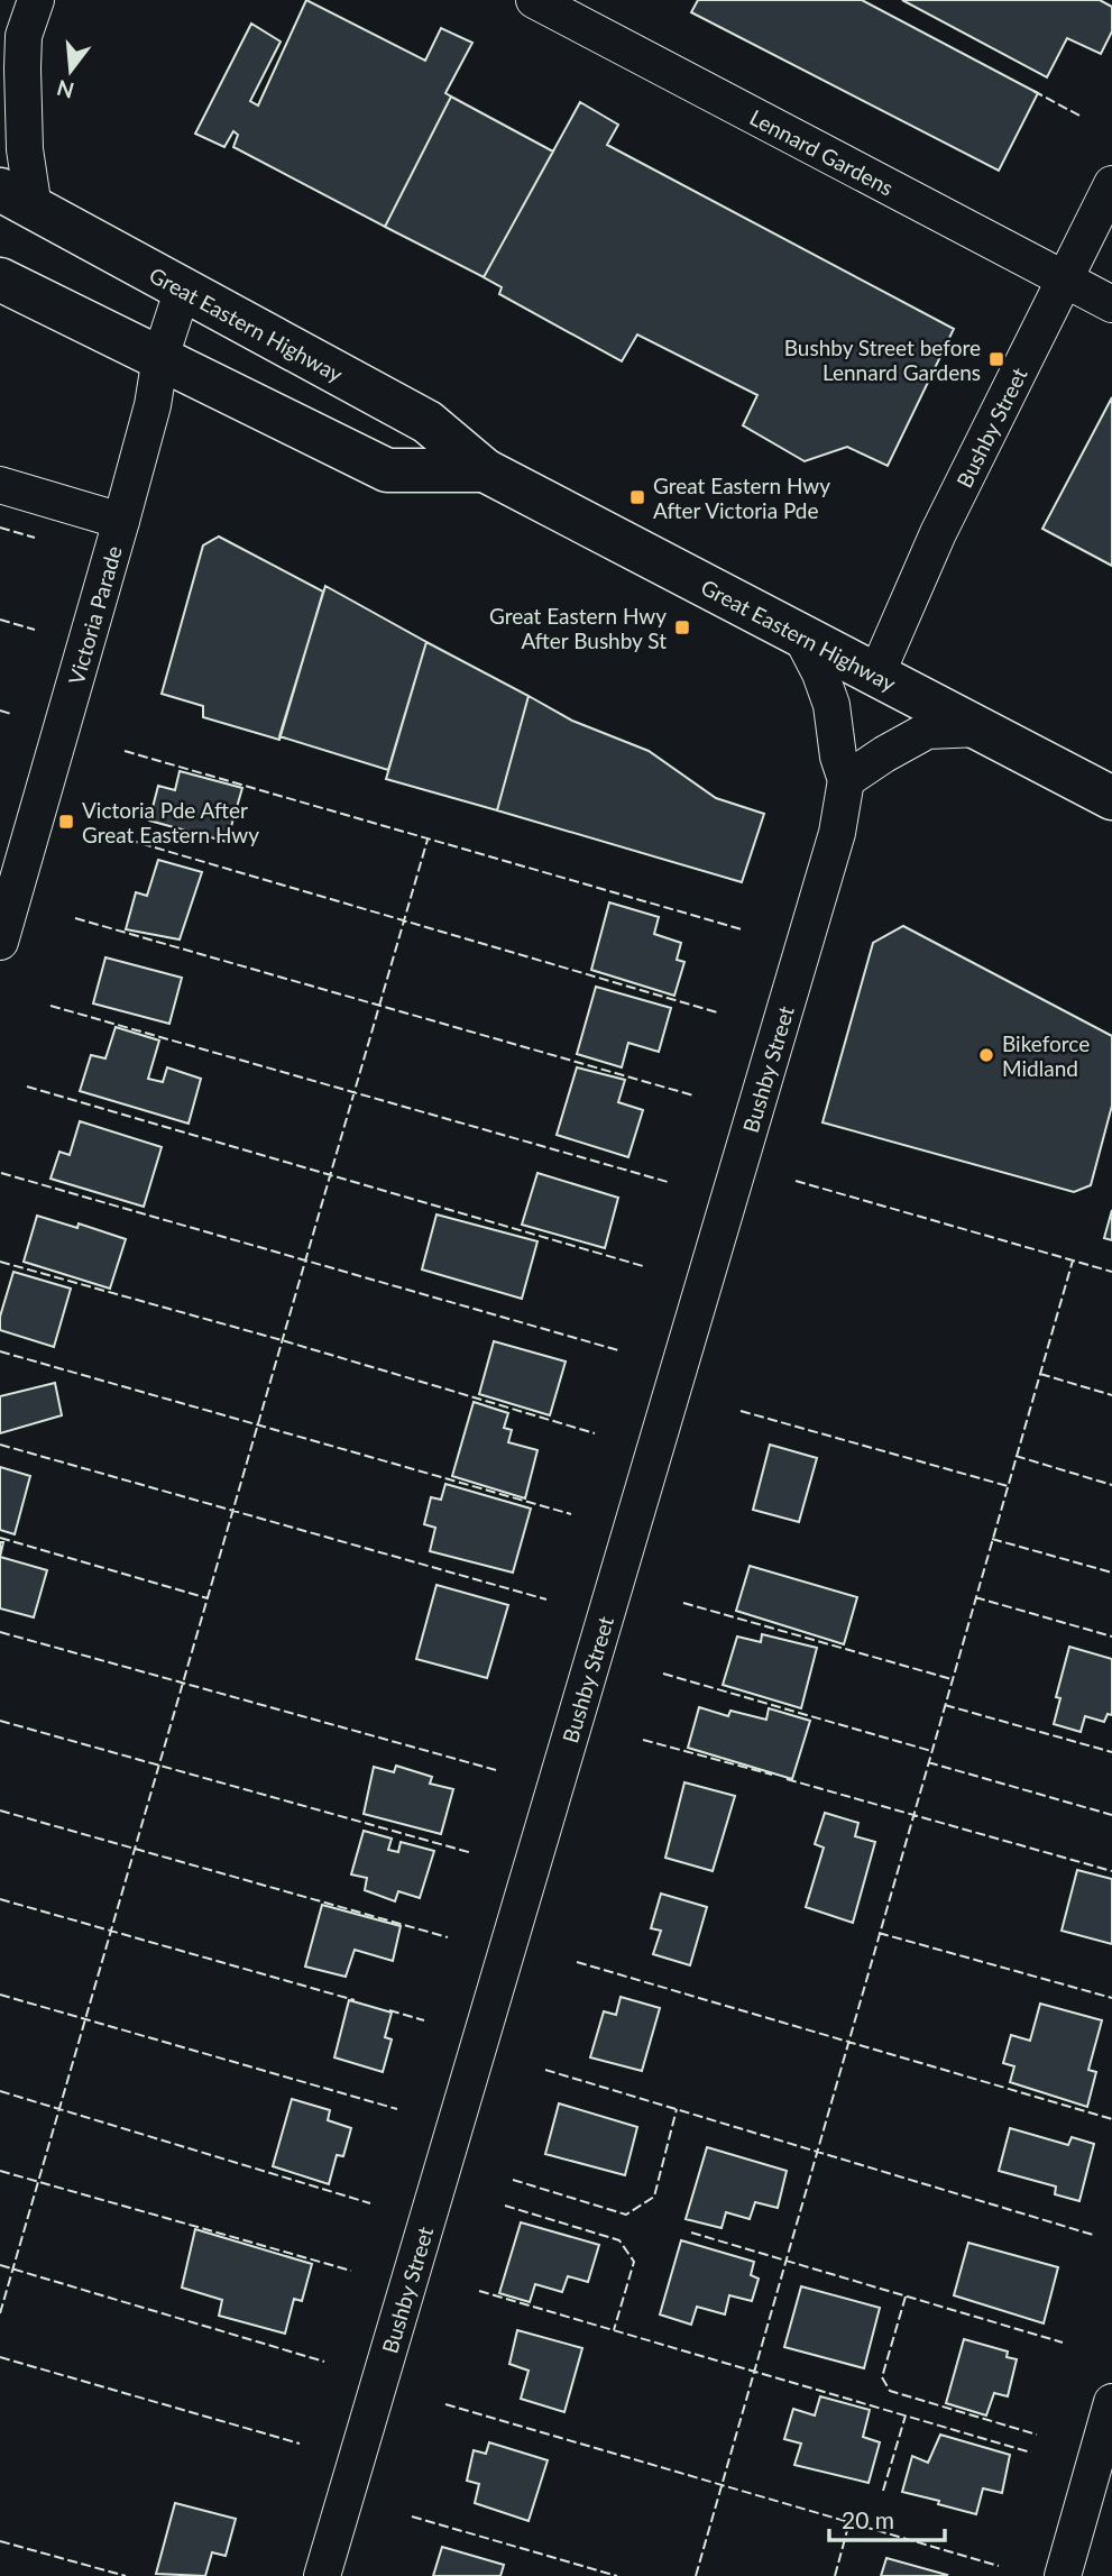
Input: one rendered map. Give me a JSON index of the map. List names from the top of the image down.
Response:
{
  "streets": {
    "highway": ["Great Eastern Highway"],
    "street": ["Lennard Gardens", "Bushby Street", "Victoria Parade"]
  },
  "crossings": [
    ["Lennard Gardens", "Bushby Street"],
    ["Great Eastern Highway", "Bushby Street"],
    ["Great Eastern Highway", "Victoria Parade"]
  ],
  "places": {
    "transit": [
      "Bushby Street before Lennard Gardens",
      "Great Eastern Hwy After Victoria Pde",
      "Great Eastern Hwy After Bushby St",
      "Victoria Pde After Great Eastern Hwy"
    ],
    "other": ["Bikeforce Midland"]
  },
  "scale_bar": "20 m",
  "north": "bottom"
}
